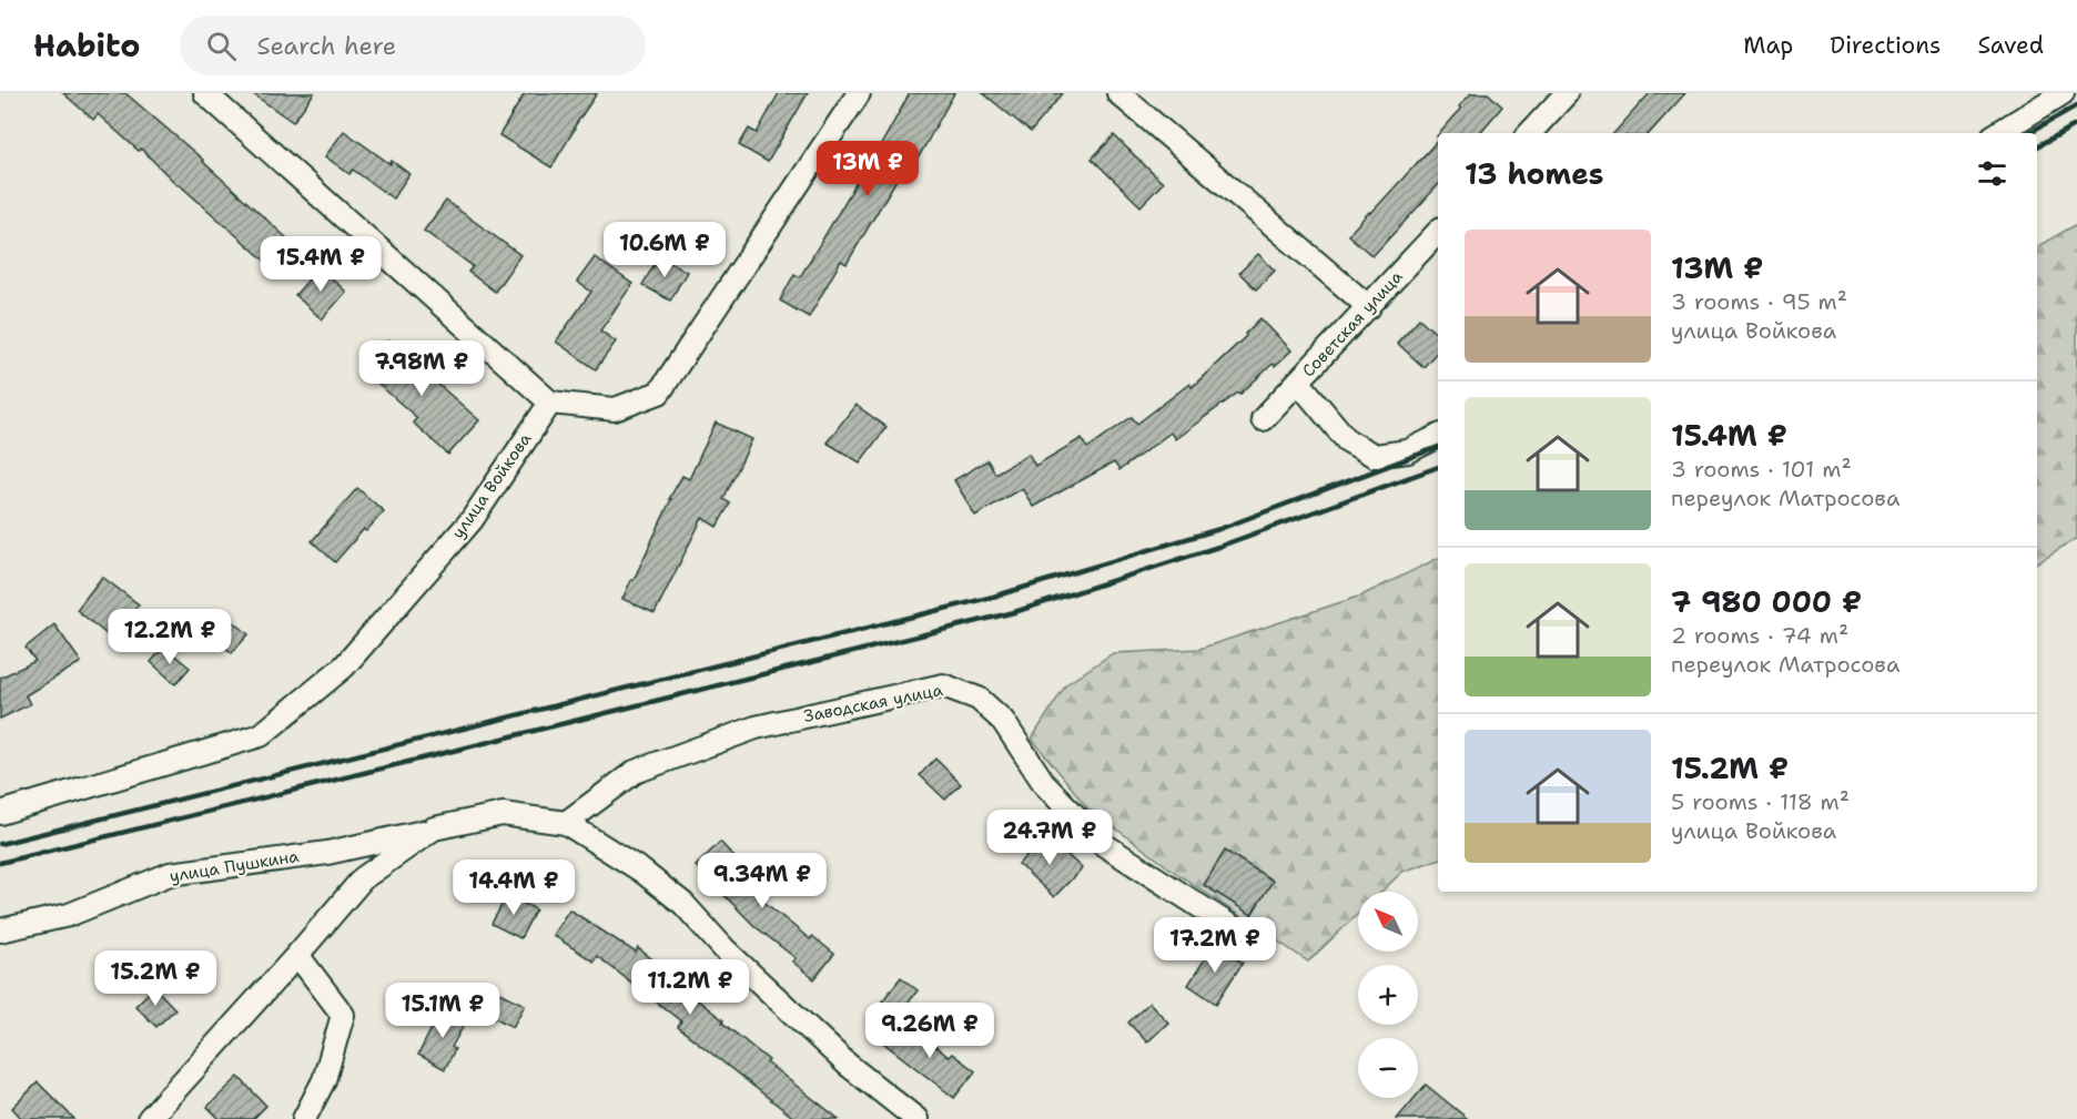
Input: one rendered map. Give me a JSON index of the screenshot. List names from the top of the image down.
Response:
{
  "streets": {
    "street": [
      "Советская улица",
      "улица Войкова",
      "Заводская улица",
      "улица Пушкина"
    ]
  },
  "north": "top left",
  "page": {
    "header": "Habito",
    "search": "Search here",
    "nav": ["Map", "Directions", "Saved"],
    "heading": "13 homes",
    "price": [
      "13M ₽",
      "10.6M ₽",
      "15.4M ₽",
      "7.98M ₽",
      "12.2M ₽",
      "24.7M ₽",
      "9.34M ₽",
      "14.4M ₽",
      "17.2M ₽",
      "15.2M ₽",
      "11.2M ₽",
      "15.1M ₽",
      "9.26M ₽"
    ],
    "list": [
      {
        "name": "13M ₽",
        "note": "3 rooms · 95 m² · улица Войкова"
      },
      {
        "name": "15.4M ₽",
        "note": "3 rooms · 101 m² · переулок Матросова"
      },
      {
        "name": "7 980 000 ₽",
        "note": "2 rooms · 74 m² · переулок Матросова"
      },
      {
        "name": "15.2M ₽",
        "note": "5 rooms · 118 m² · улица Войкова"
      }
    ],
    "map_buttons": ["+", "−"]
  }
}
